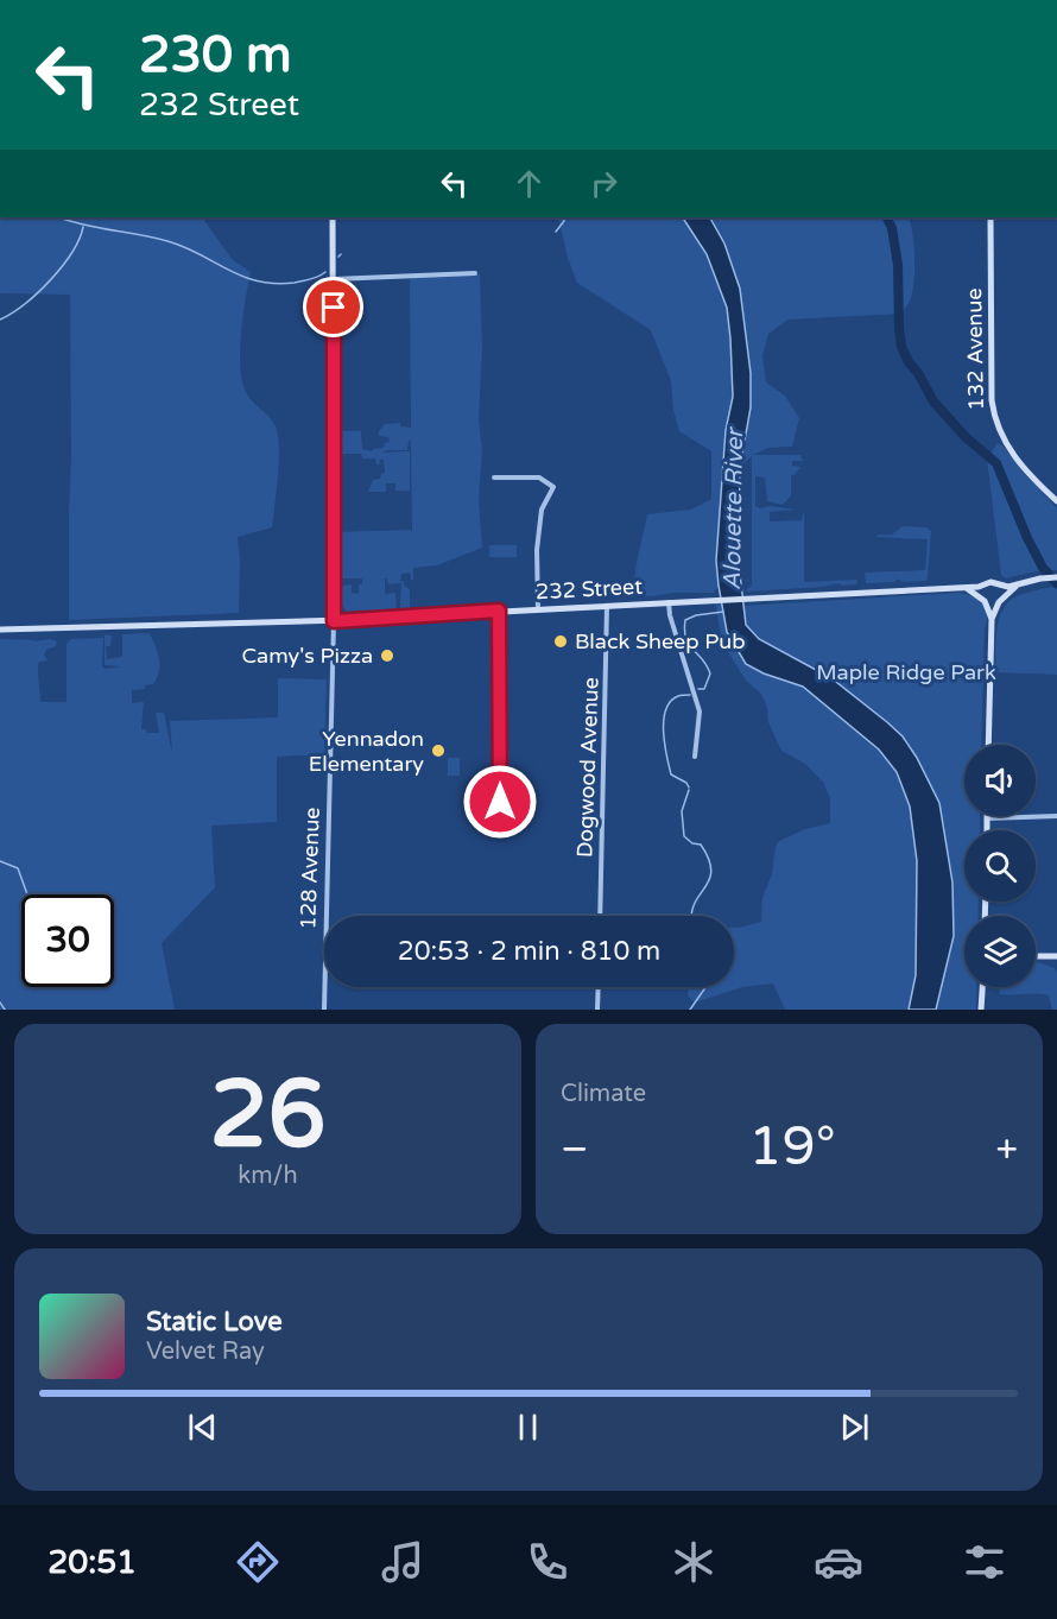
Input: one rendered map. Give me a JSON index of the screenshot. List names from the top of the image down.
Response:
{
  "streets": {
    "main road": ["132 Avenue", "232 Street", "128 Avenue"],
    "street": ["Dogwood Avenue"]
  },
  "crossings": [
    ["232 Street", "Dogwood Avenue"],
    ["232 Street", "128 Avenue"]
  ],
  "water": ["Alouette River"],
  "parks": ["Maple Ridge Park"],
  "places": ["Black Sheep Pub", "Camy's Pizza", "Yennadon Elementary"],
  "page": {
    "turn": ["230 m", "232 Street"],
    "limit": "30",
    "trip": "20:53 · 2 min · 810 m",
    "tile": [
      ["26", "km/h"],
      "Climate"
    ],
    "heat": ["−", "19°", "+"],
    "song": ["Static Love", "Velvet Ray"],
    "tabs": "20:51"
  }
}
